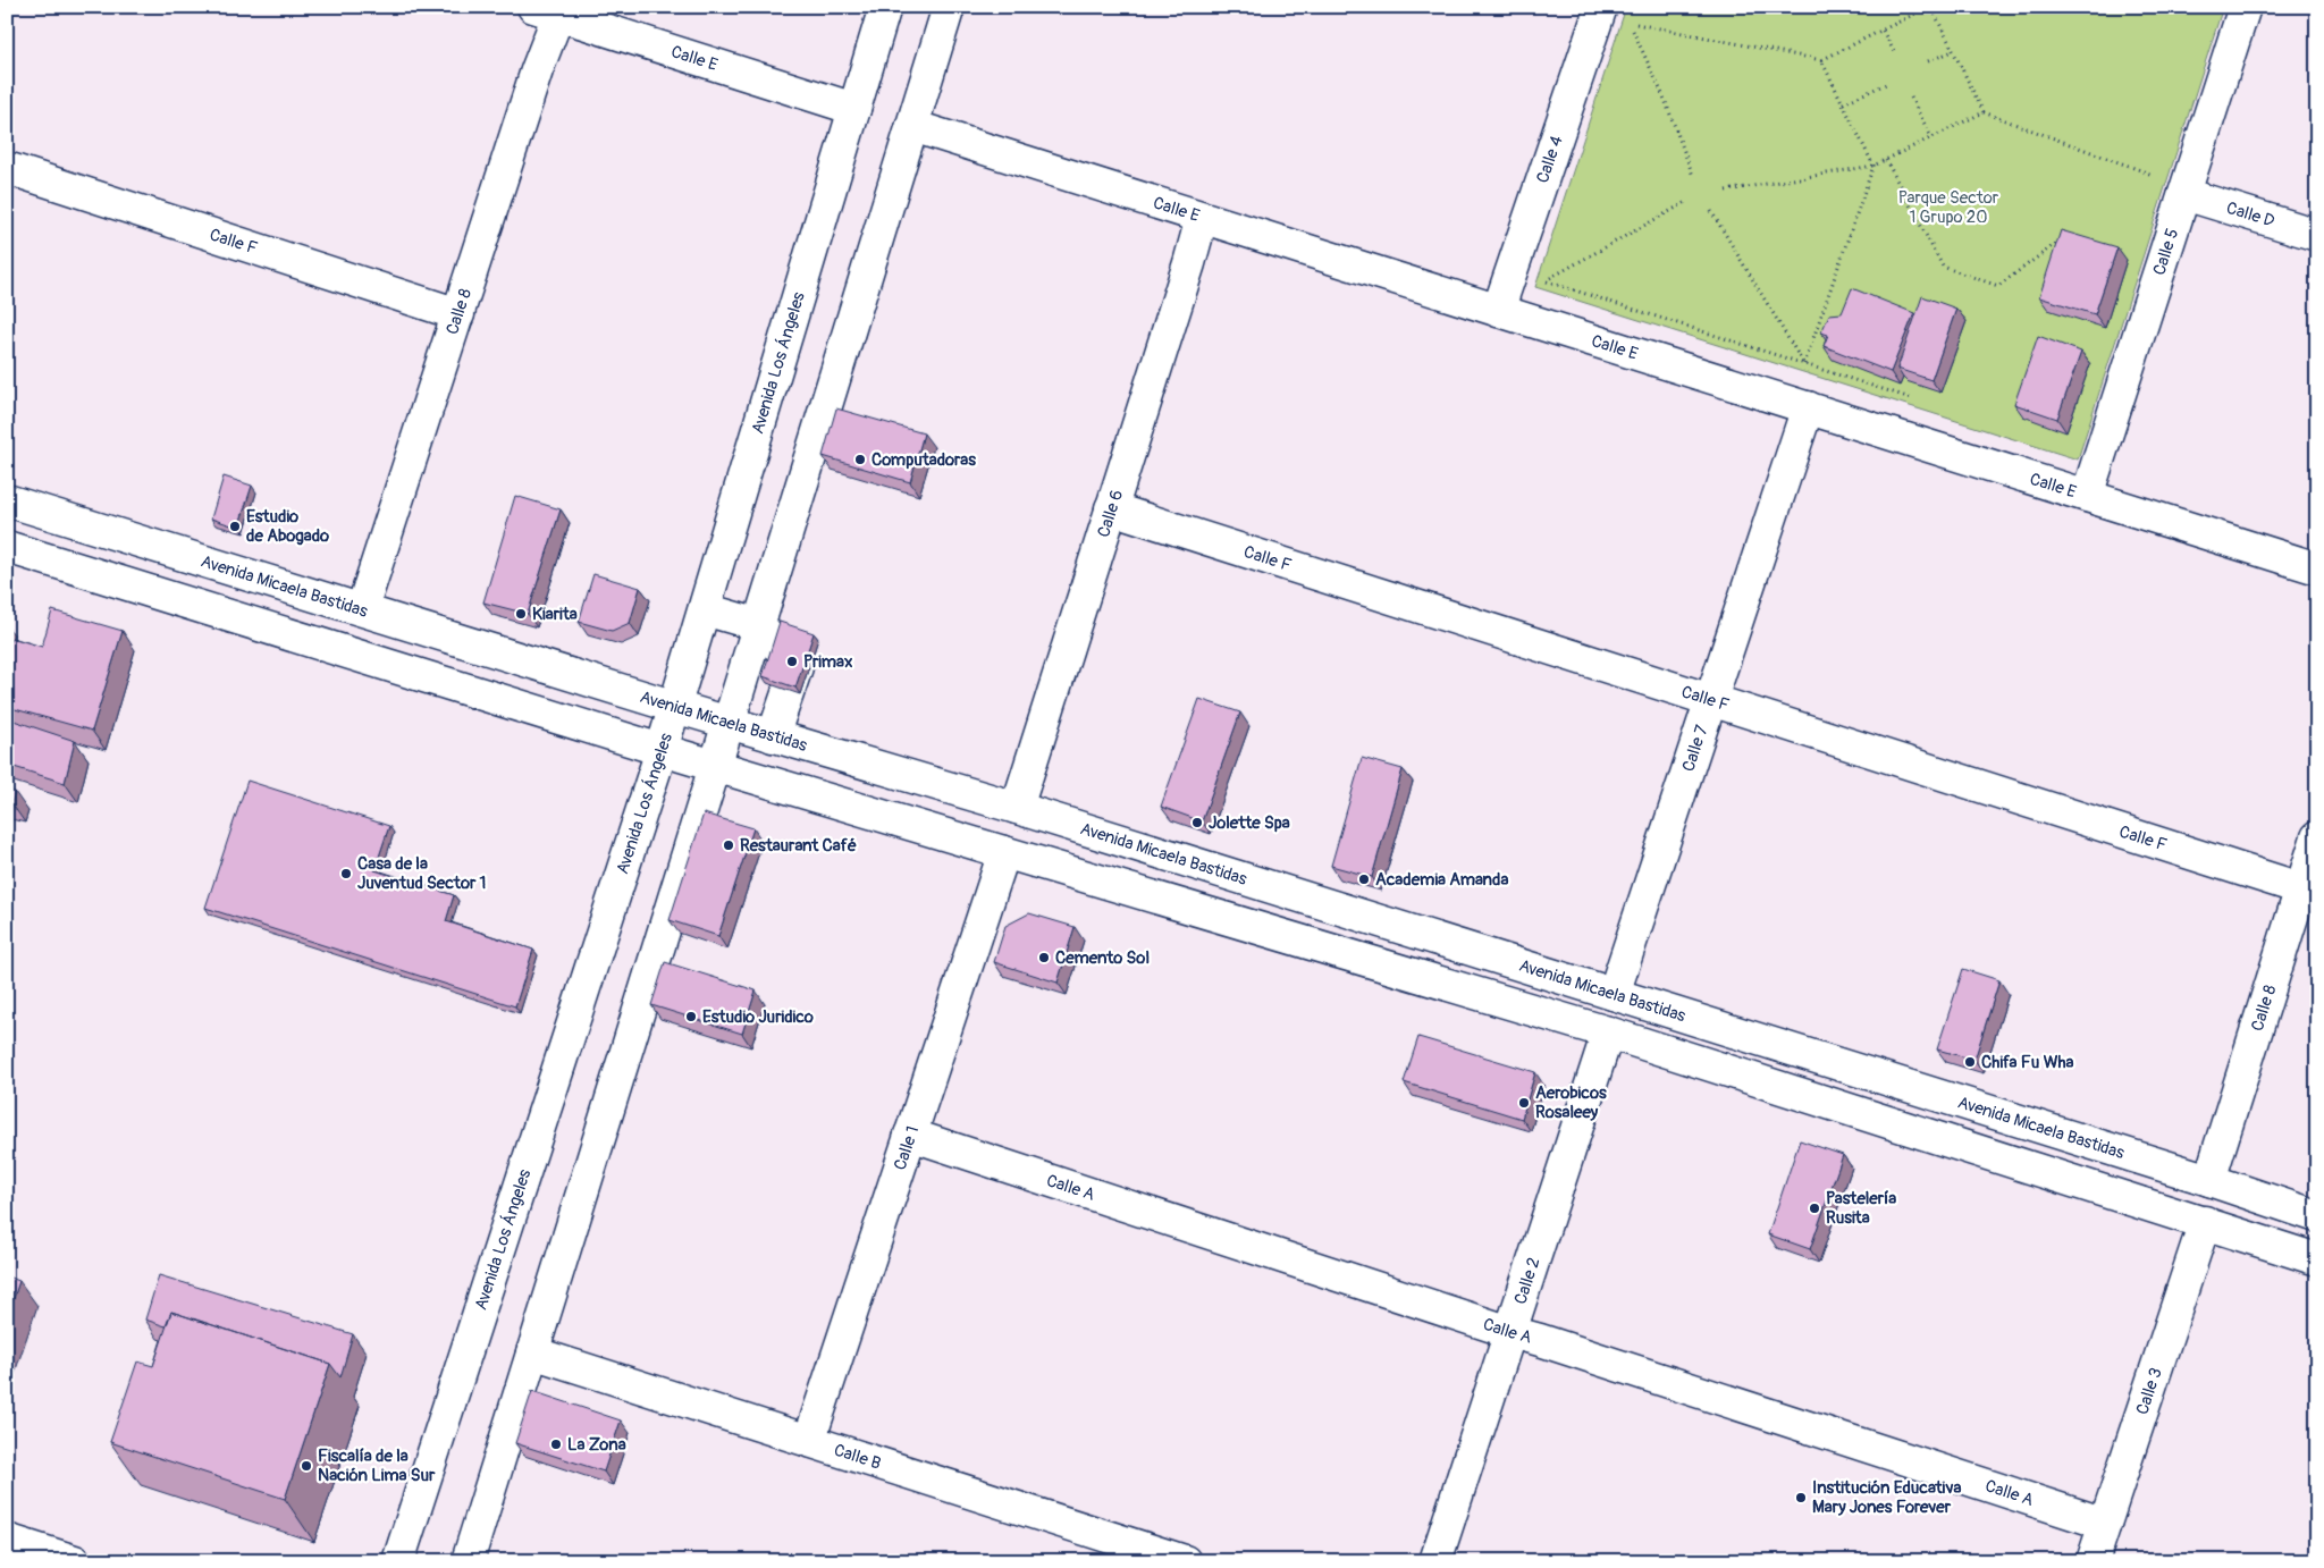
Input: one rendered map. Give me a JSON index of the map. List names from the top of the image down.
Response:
{
  "streets": {
    "street": [
      "Calle E",
      "Calle 4",
      "Calle D",
      "Calle F",
      "Calle 5",
      "Calle 8",
      "Avenida Los Ángeles",
      "Calle 6",
      "Avenida Micaela Bastidas",
      "Calle 7",
      "Calle 1",
      "Calle A",
      "Calle 2",
      "Calle 3",
      "Calle B"
    ]
  },
  "crossings": [
    ["Calle E", "Calle 4"],
    ["Calle E", "Calle 5"],
    ["Calle E", "Calle 8"],
    ["Calle E", "Avenida Los Ángeles"],
    ["Calle E", "Calle 6"],
    ["Calle E", "Calle 7"],
    ["Calle D", "Calle 5"],
    ["Calle F", "Calle 8"],
    ["Calle F", "Calle 6"],
    ["Calle F", "Calle 7"],
    ["Calle 8", "Avenida Micaela Bastidas"],
    ["Avenida Los Ángeles", "Avenida Micaela Bastidas"],
    ["Calle 6", "Avenida Micaela Bastidas"],
    ["Avenida Micaela Bastidas", "Calle 7"],
    ["Calle 1", "Calle A"],
    ["Calle 1", "Calle B"],
    ["Calle A", "Calle 2"],
    ["Calle A", "Calle 3"]
  ],
  "parks": ["Parque Sector 1 Grupo 20"],
  "places": [
    "Computadoras",
    "Estudio de Abogado",
    "Kiarita",
    "Primax",
    "Jolette Spa",
    "Restaurant Café",
    "Casa de la Juventud Sector 1",
    "Academia Amanda",
    "Cemento Sol",
    "Estudio Juridico",
    "Chifa Fu Wha",
    "Aerobicos Rosaleey",
    "Pastelería Rusita",
    "La Zona",
    "Fiscalía de la Nación Lima Sur",
    "Institución Educativa Mary Jones Forever"
  ]
}
